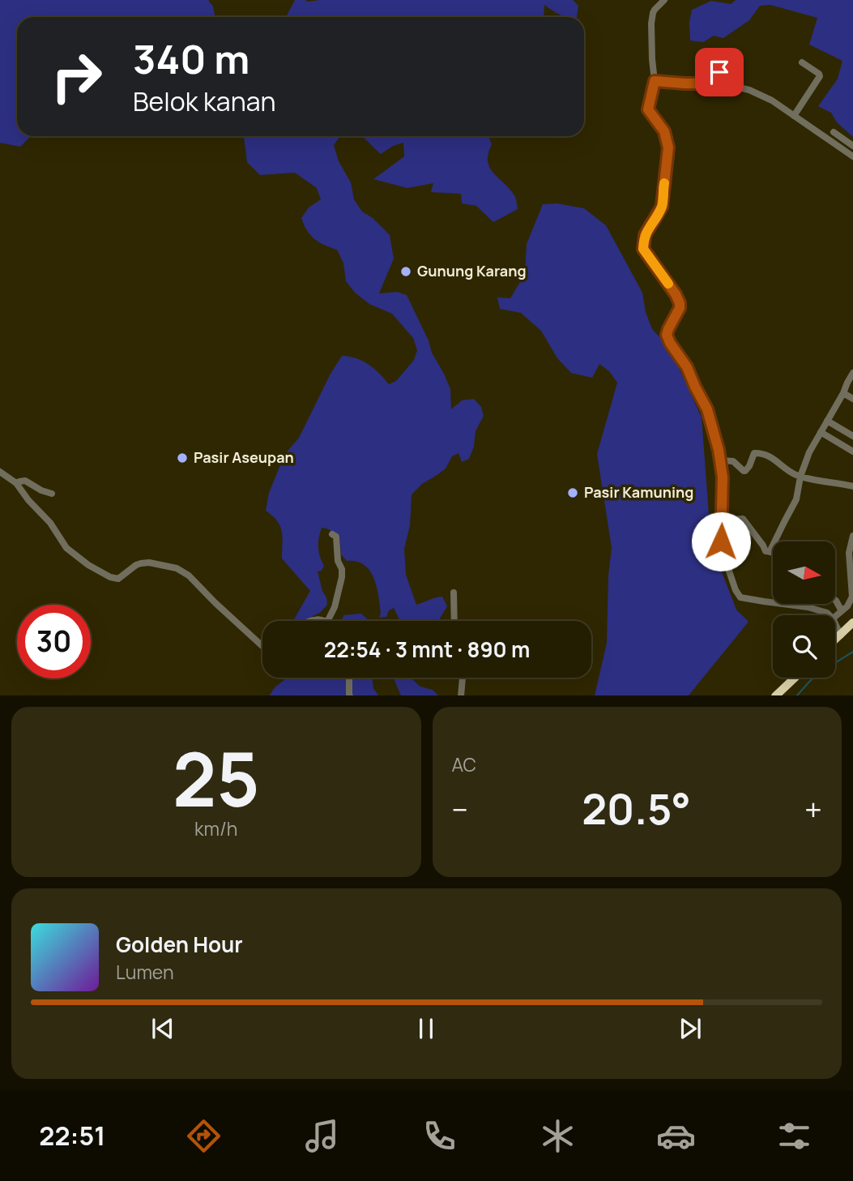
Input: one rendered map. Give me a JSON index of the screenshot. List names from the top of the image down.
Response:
{
  "places": ["Gunung Karang", "Pasir Aseupan", "Pasir Kamuning"],
  "north": "right",
  "page": {
    "turn": ["340 m", "Belok kanan"],
    "limit": "30",
    "trip": "22:54 · 3 mnt · 890 m",
    "tile": [
      ["25", "km/h"],
      "AC"
    ],
    "heat": ["−", "20.5°", "+"],
    "song": ["Golden Hour", "Lumen"],
    "tabs": "22:51"
  }
}
